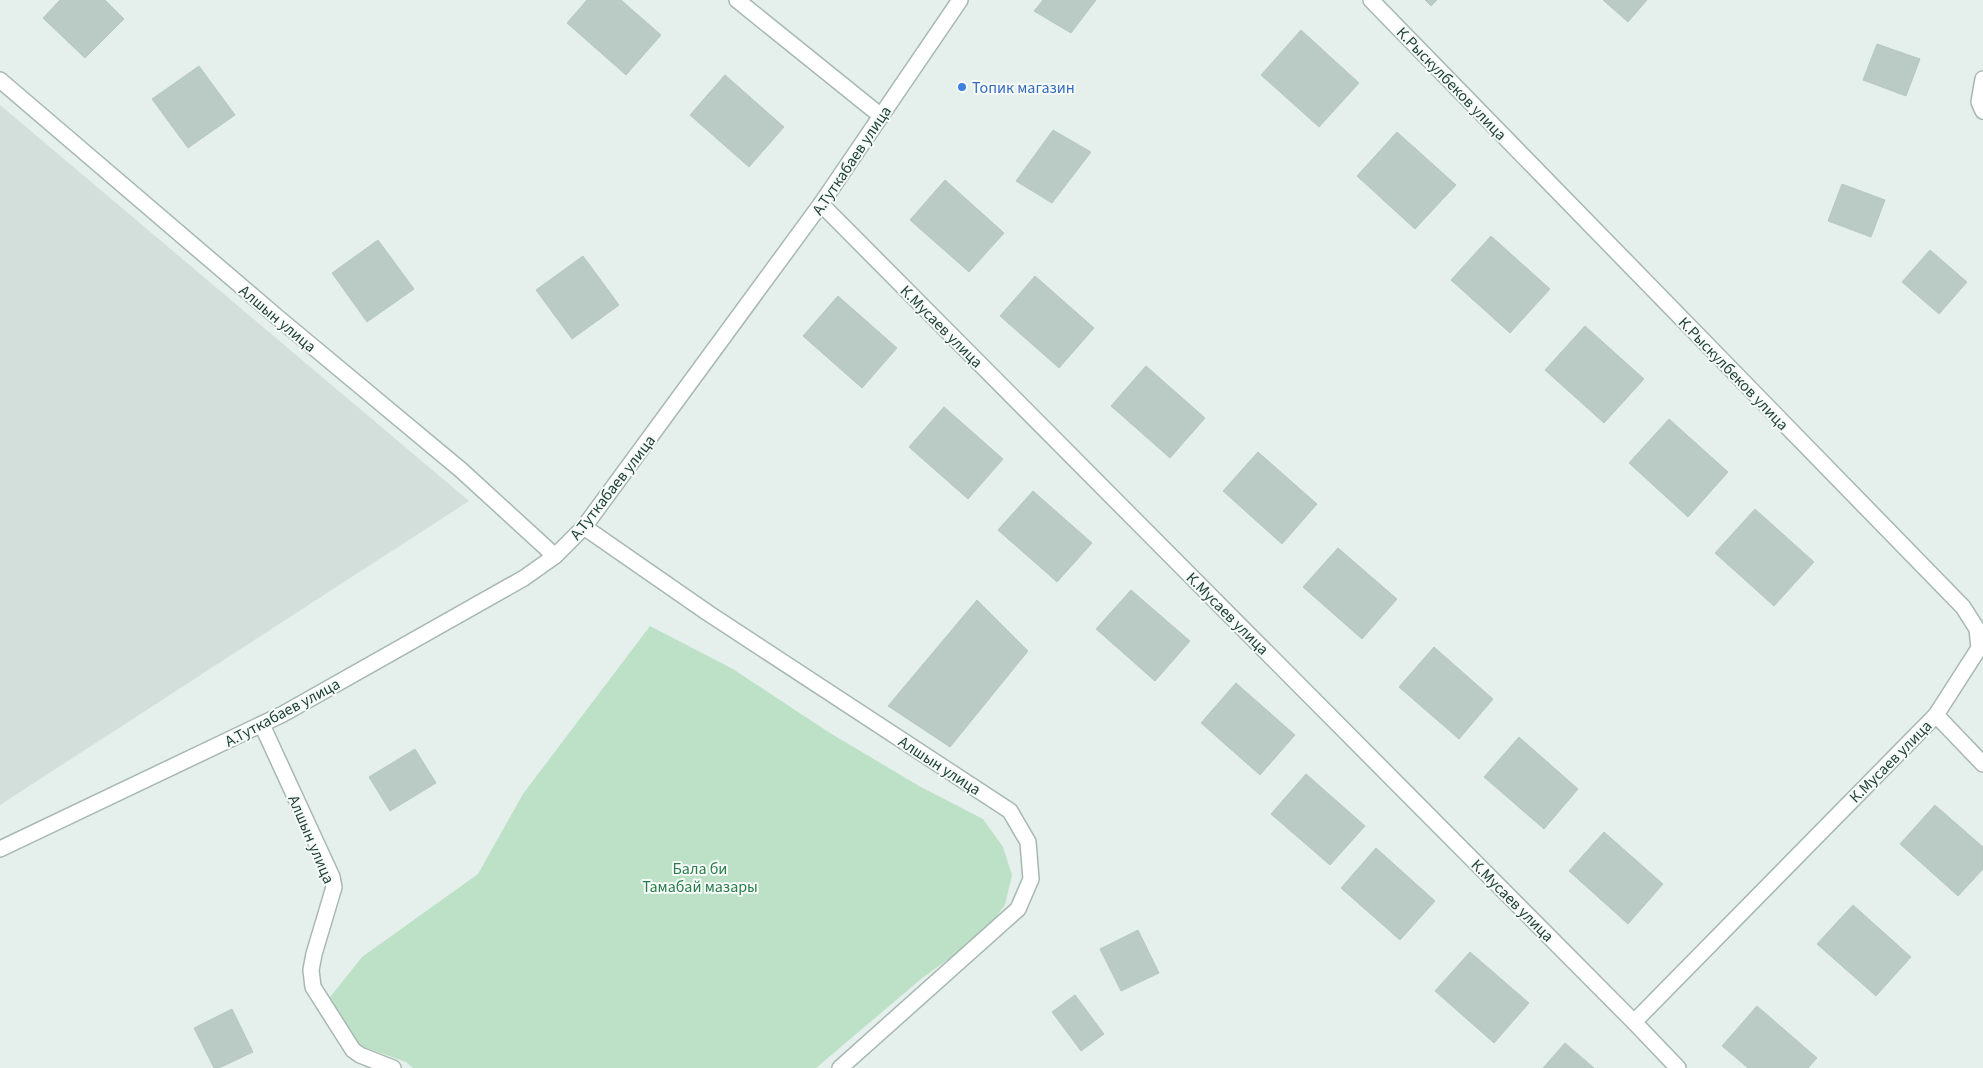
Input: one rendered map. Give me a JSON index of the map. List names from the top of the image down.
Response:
{
  "streets": {
    "street": [
      "К.Рыскулбеков улица",
      "А.Туткабаев улица",
      "Алшын улица",
      "К.Мусаев улица"
    ]
  },
  "crossings": [
    ["К.Рыскулбеков улица", "К.Мусаев улица"],
    ["А.Туткабаев улица", "Алшын улица"],
    ["А.Туткабаев улица", "К.Мусаев улица"]
  ],
  "parks": ["Бала би Тамабай мазары"],
  "places": ["Топик магазин"]
}
